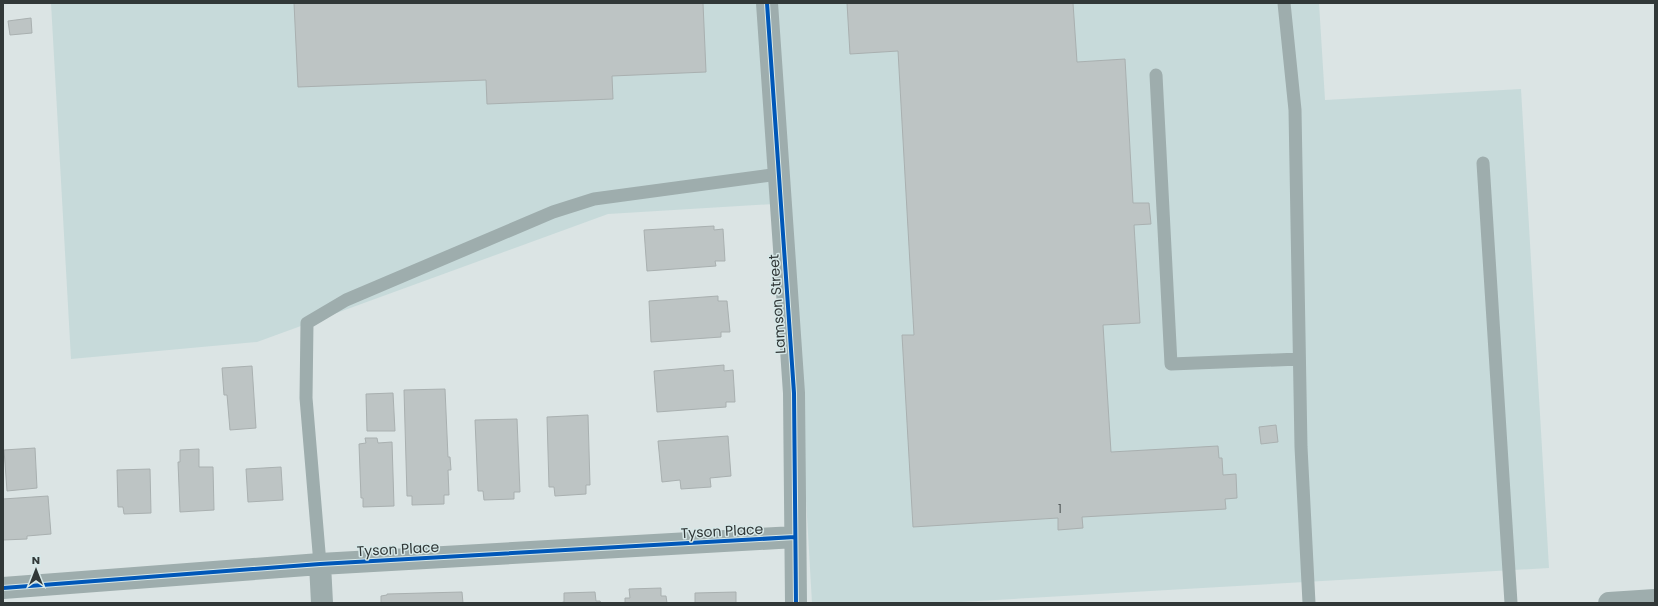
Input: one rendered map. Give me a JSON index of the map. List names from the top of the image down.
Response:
{
  "streets": {
    "street": ["Lamson Street", "Tyson Place"]
  },
  "crossings": [
    ["Lamson Street", "Tyson Place"]
  ],
  "house_numbers": ["1"],
  "north": "top"
}
